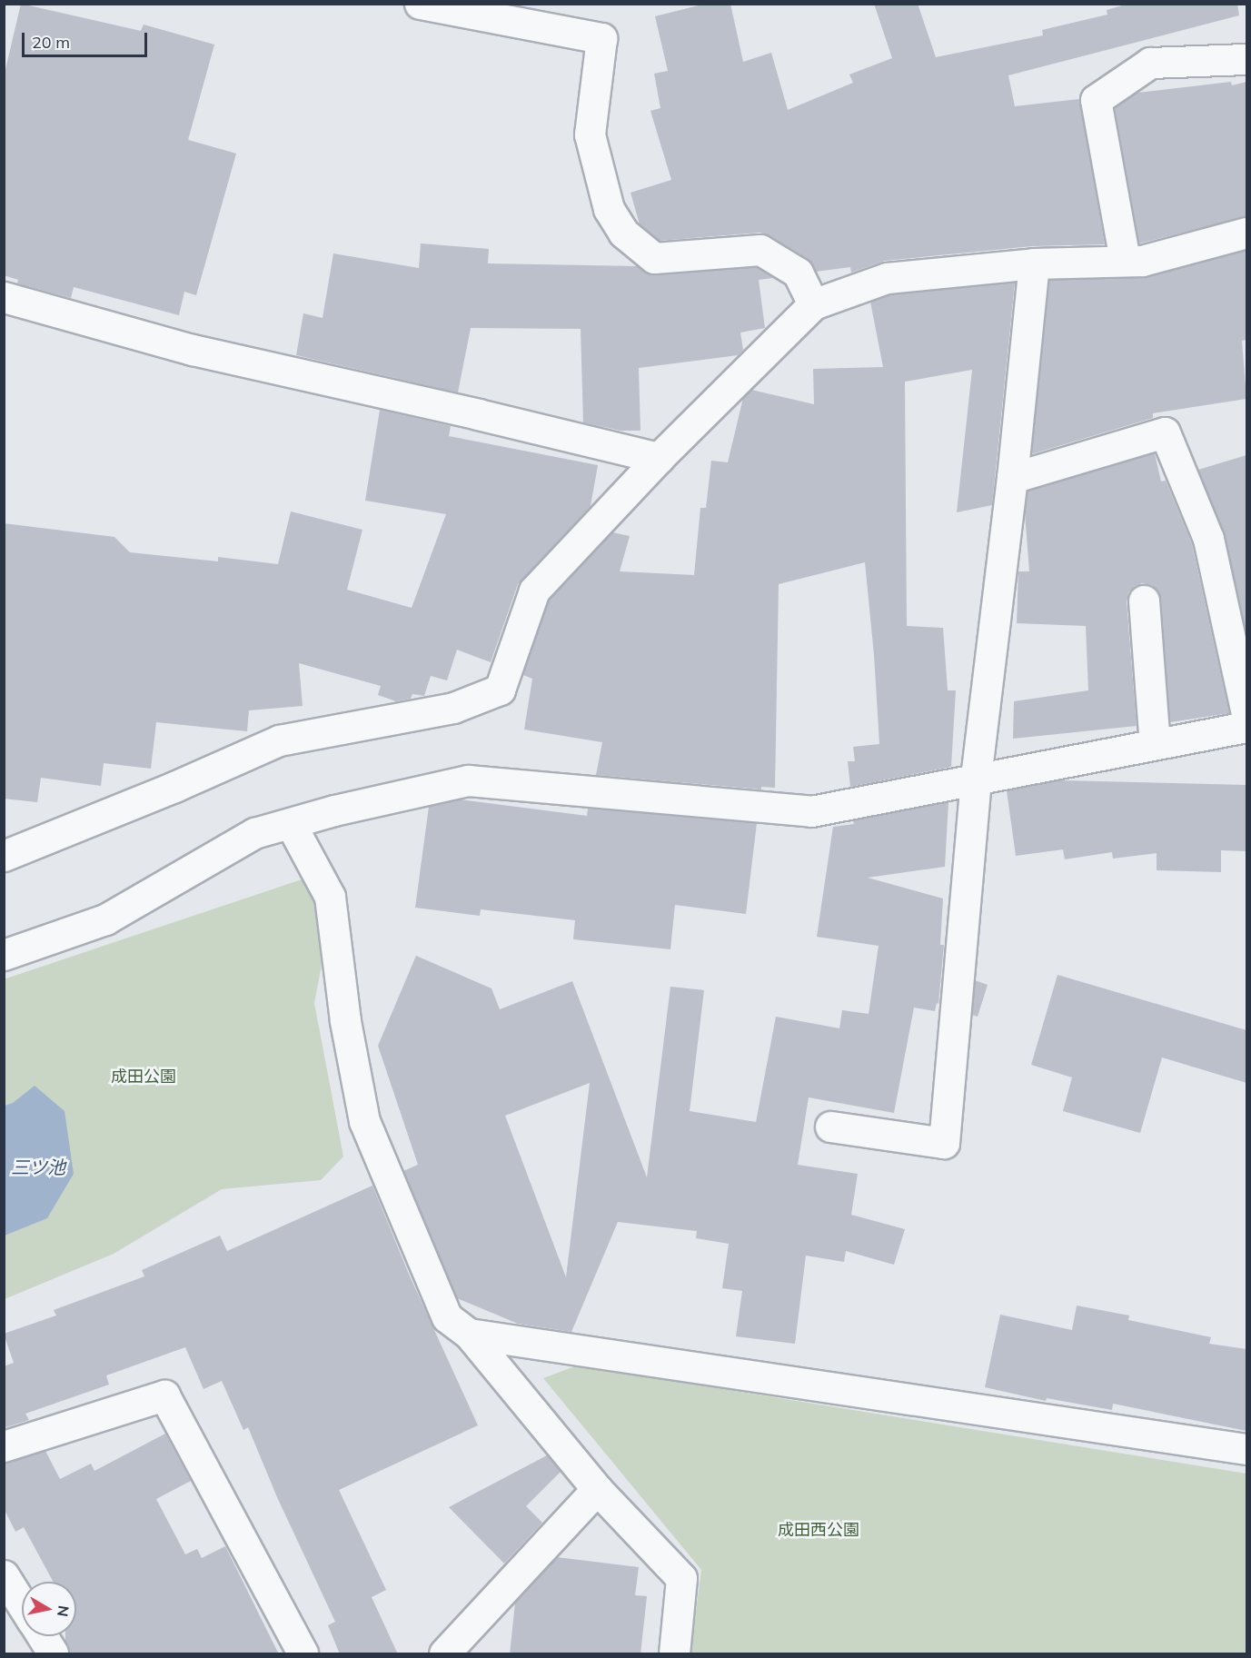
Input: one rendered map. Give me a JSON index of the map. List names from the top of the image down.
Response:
{
  "water": ["三ツ池"],
  "parks": ["成田公園", "成田西公園"],
  "scale_bar": "20 m",
  "north": "right"
}
